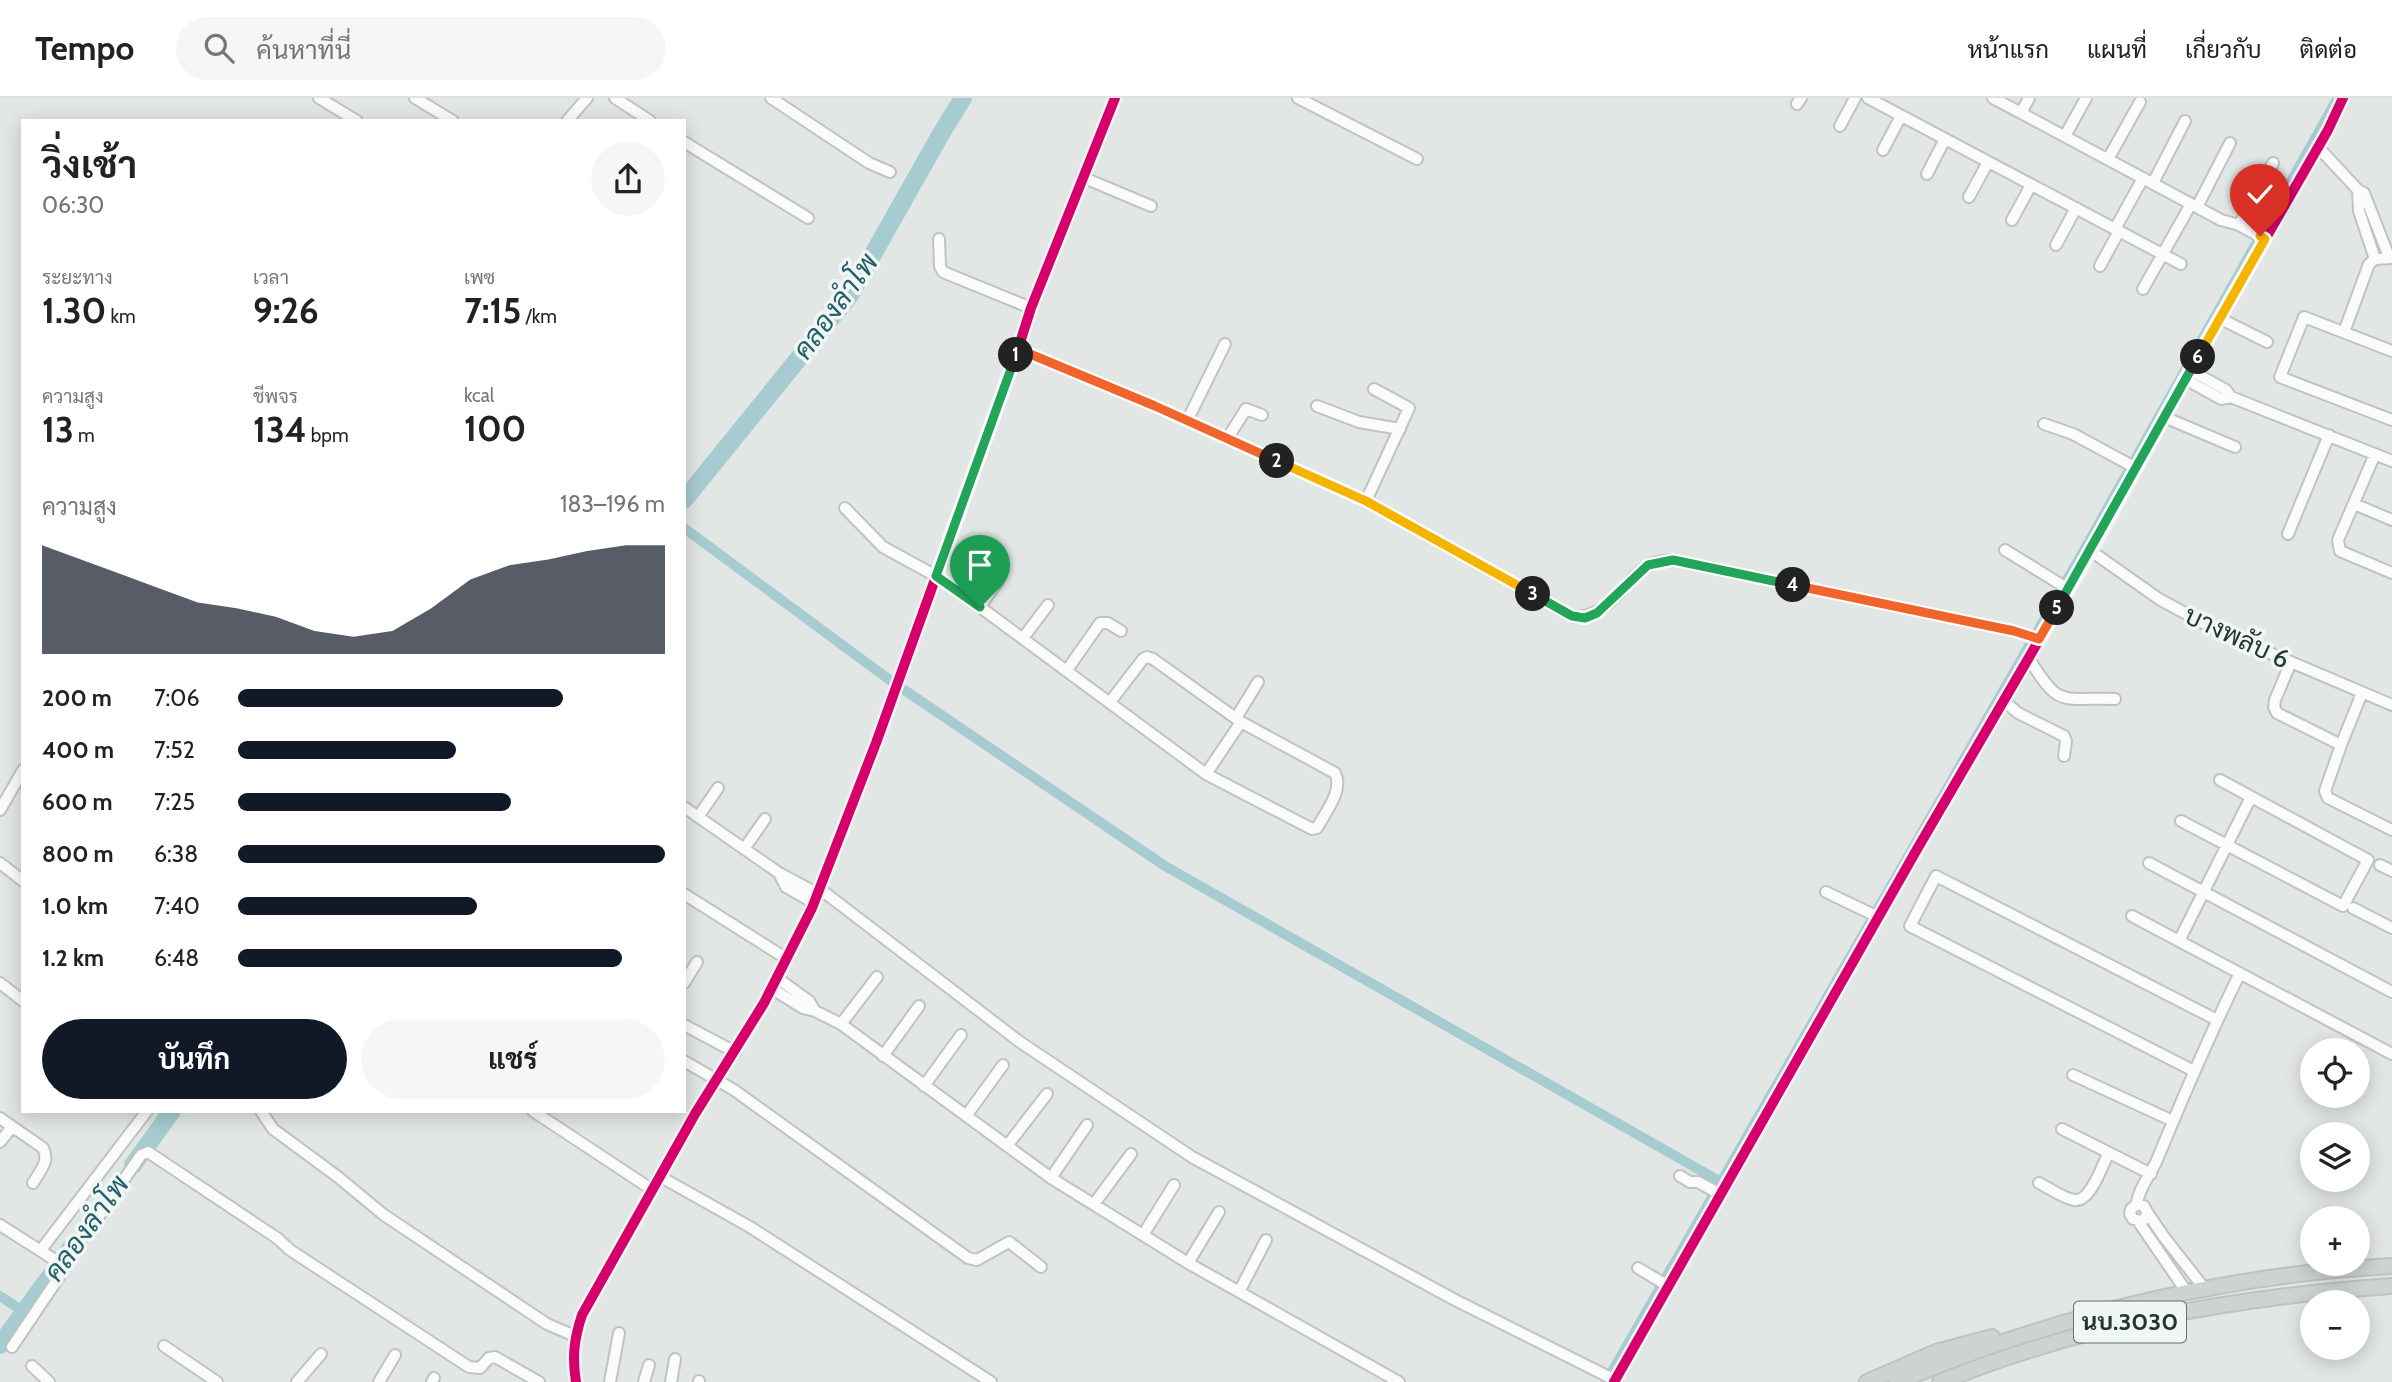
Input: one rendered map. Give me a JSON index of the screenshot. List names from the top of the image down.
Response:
{
  "streets": {
    "main road": ["นบ.3030"],
    "street": ["บางพลับ 6"]
  },
  "water": ["คลองลำโพ"],
  "page": {
    "header": "Tempo",
    "search": "ค้นหาที่นี่",
    "nav": [
      "หน้าแรก",
      "แผนที่",
      "เกี่ยวกับ",
      "ติดต่อ"
    ],
    "heading": ["วิ่งเช้า", "06:30"],
    "stats": [
      ["ระยะทาง", "1.30 km"],
      ["เวลา", "9:26"],
      ["เพซ", "7:15 /km"],
      ["ความสูง", "13 m"],
      ["ชีพจร", "134 bpm"],
      ["kcal", "100"]
    ],
    "pins": [
      "1",
      "6",
      "2",
      "4",
      "3",
      "5"
    ],
    "chart": ["ความสูง", "183–196 m"],
    "list": [
      {
        "name": "200 m",
        "note": "7:06"
      },
      {
        "name": "400 m",
        "note": "7:52"
      },
      {
        "name": "600 m",
        "note": "7:25"
      },
      {
        "name": "800 m",
        "note": "6:38"
      },
      {
        "name": "1.0 km",
        "note": "7:40"
      },
      {
        "name": "1.2 km",
        "note": "6:48"
      }
    ],
    "buttons": ["บันทึก", "แชร์"],
    "map_buttons": ["+", "−"]
  }
}
